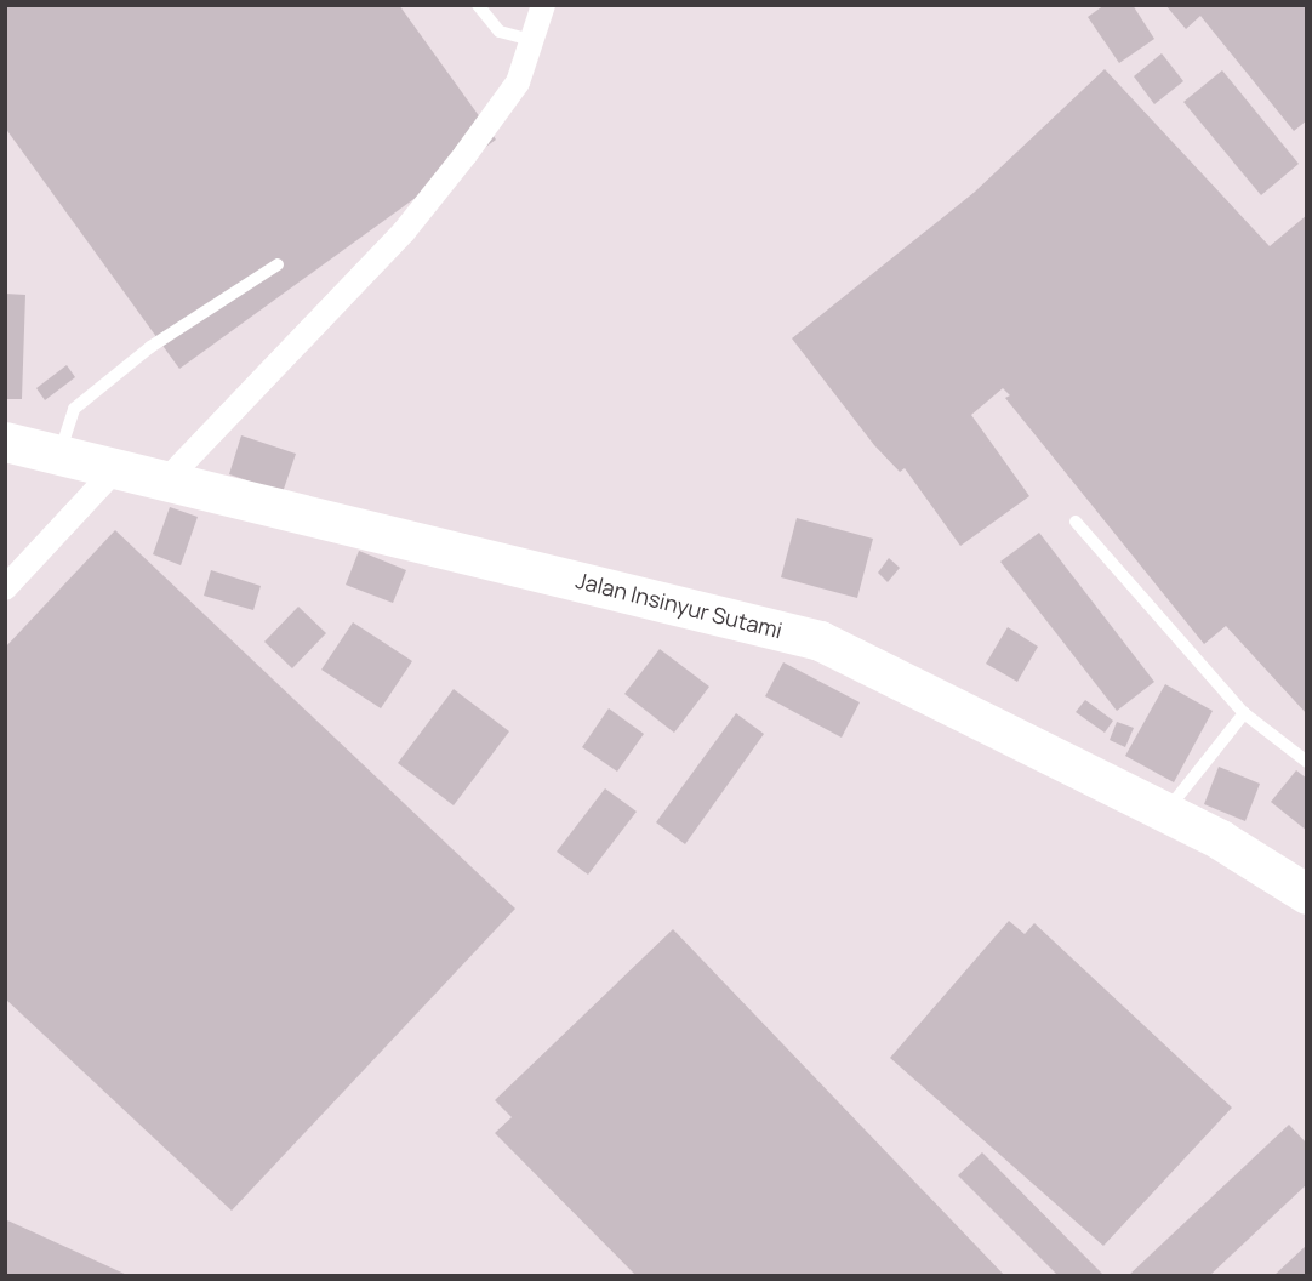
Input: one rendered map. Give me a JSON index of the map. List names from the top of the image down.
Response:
{
  "streets": {
    "highway": ["Jalan Insinyur Sutami"]
  }
}
